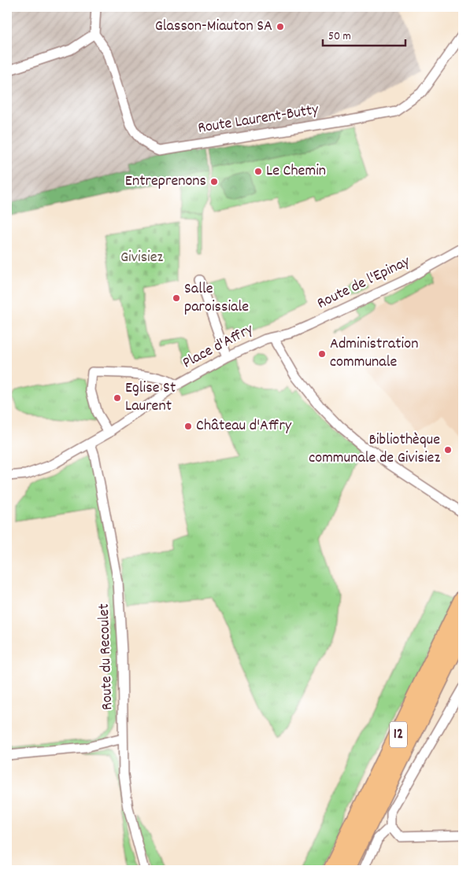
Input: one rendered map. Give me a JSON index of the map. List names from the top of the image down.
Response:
{
  "streets": {
    "highway": ["12"],
    "street": [
      "Route Laurent-Butty",
      "Route de l'Epinay",
      "Place d'Affry",
      "Route du Recoulet"
    ]
  },
  "crossings": [
    ["Route de l'Epinay", "Place d'Affry"],
    ["Place d'Affry", "Route du Recoulet"]
  ],
  "parks": ["Givisiez"],
  "places": [
    "Glasson-Miauton SA",
    "Le Chemin",
    "Entreprenons",
    "Salle paroissiale",
    "Administration communale",
    "Eglise St Laurent",
    "Château d'Affry",
    "Bibliothèque communale de Givisiez"
  ],
  "scale_bar": "50 m"
}
